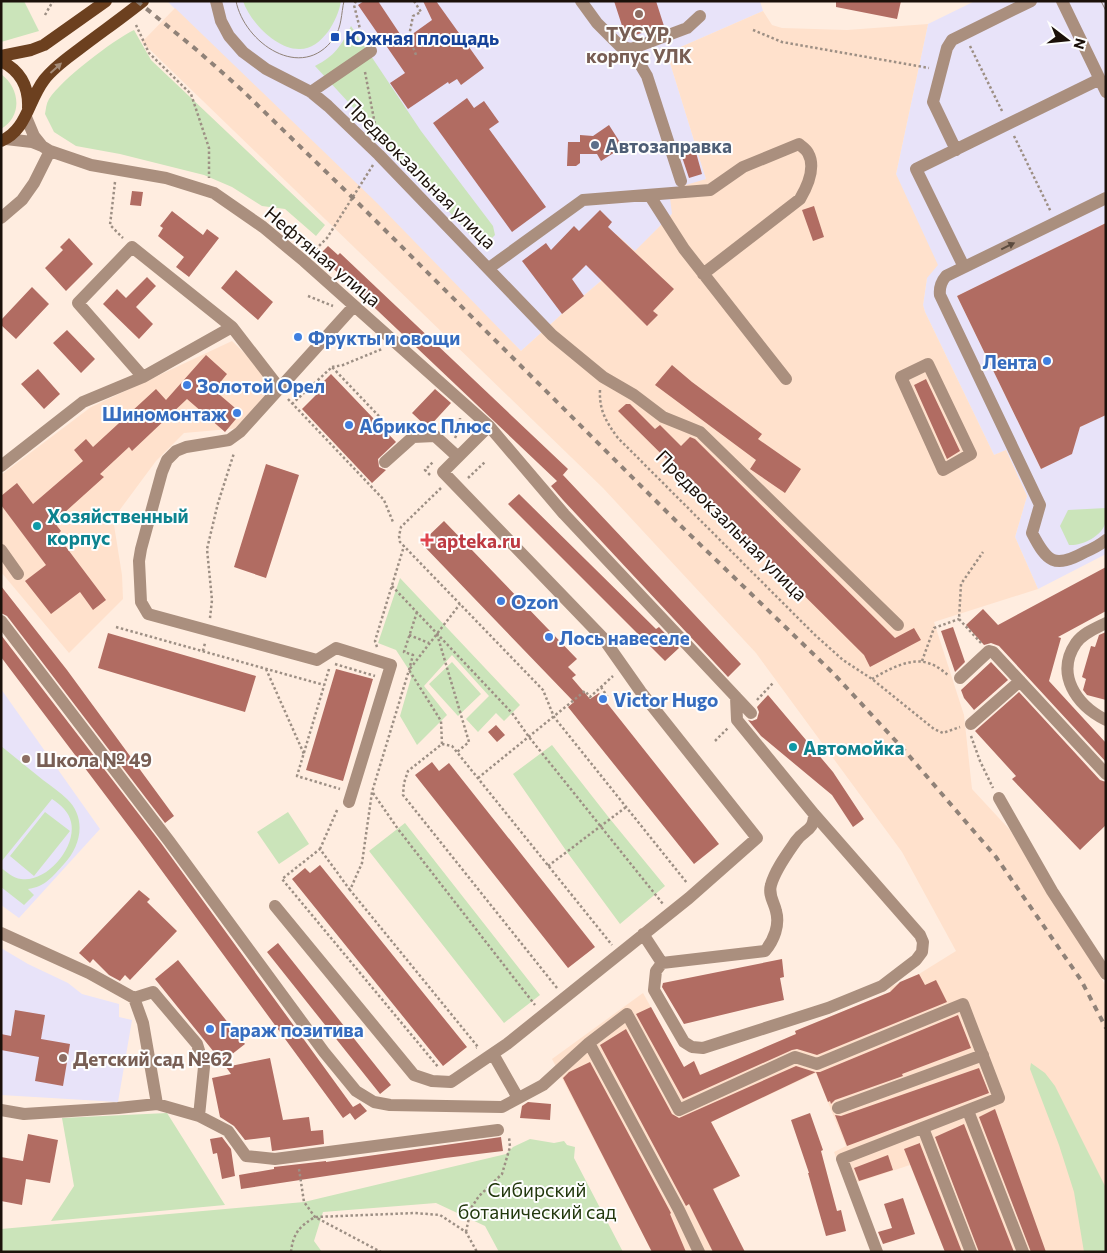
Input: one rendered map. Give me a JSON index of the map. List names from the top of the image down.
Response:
{
  "streets": {
    "street": ["Предвокзальная улица", "Нефтяная улица"]
  },
  "parks": ["Сибирский ботанический сад"],
  "places": {
    "other": [
      "ТУСУР, корпус УЛК",
      "Автозаправка",
      "Фрукты и овощи",
      "Лента",
      "Золотой Орел",
      "Шиномонтаж",
      "Абрикос Плюс",
      "Хозяйственный корпус",
      "Ozon",
      "Лось навеселе",
      "Victor Hugo",
      "Автомойка",
      "Школа № 49",
      "Гараж позитива",
      "Детский сад №62"
    ],
    "transit": ["Южная площадь"],
    "health": ["apteka.ru"]
  },
  "north": "right"
}
